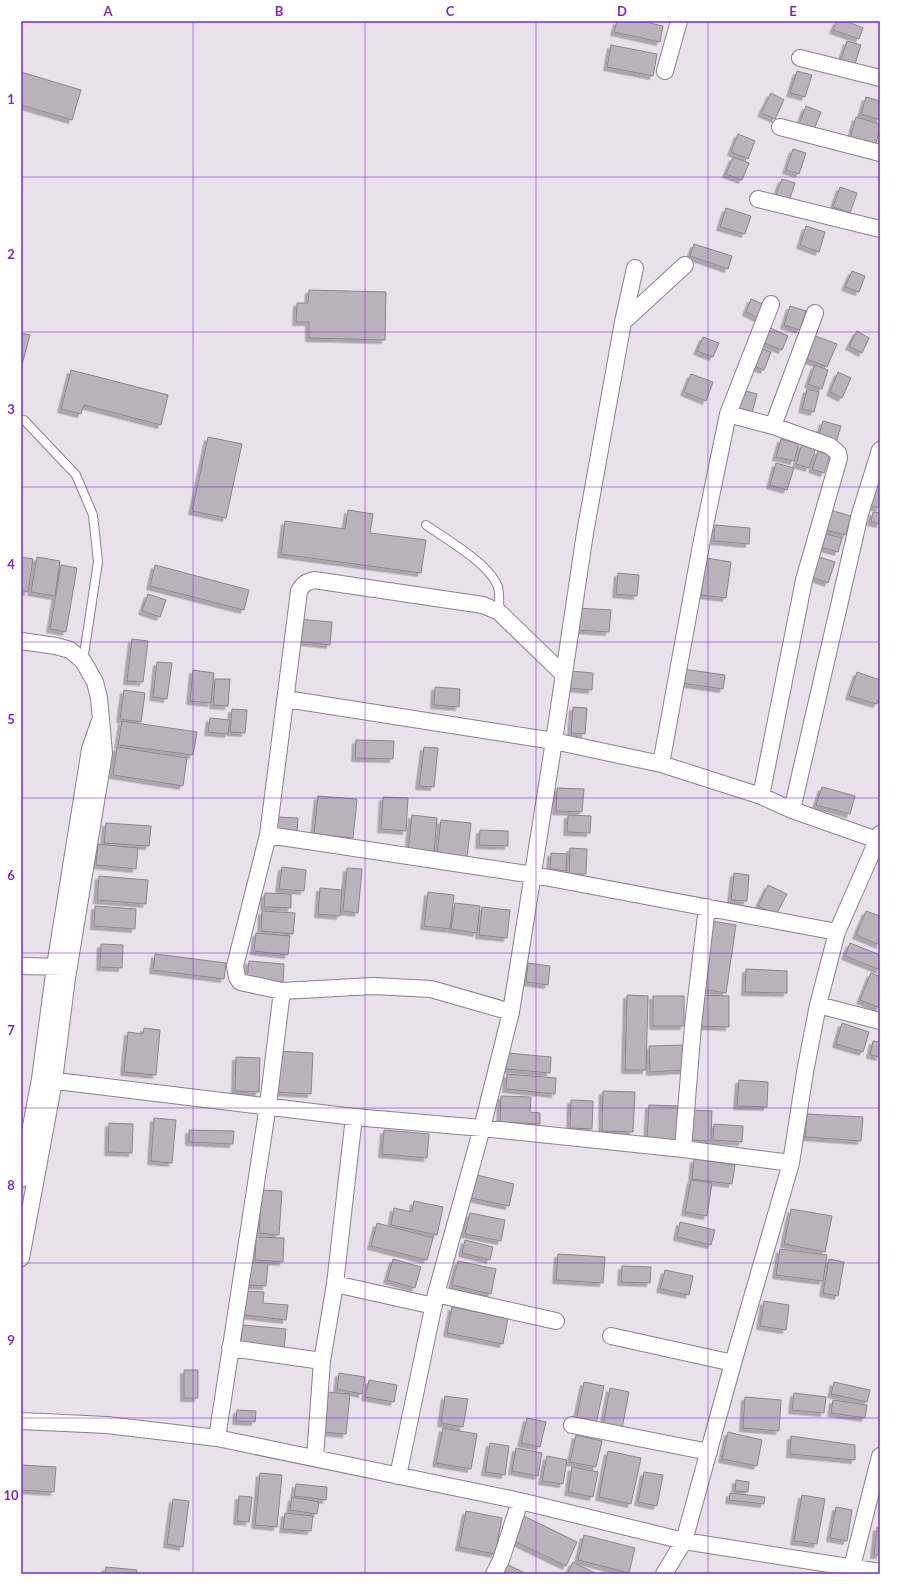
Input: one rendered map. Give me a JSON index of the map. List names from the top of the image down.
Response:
{
  "grid": {
    "columns": [
      "A",
      "B",
      "C",
      "D",
      "E"
    ],
    "rows": [
      "1",
      "2",
      "3",
      "4",
      "5",
      "6",
      "7",
      "8",
      "9",
      "10"
    ]
  }
}
